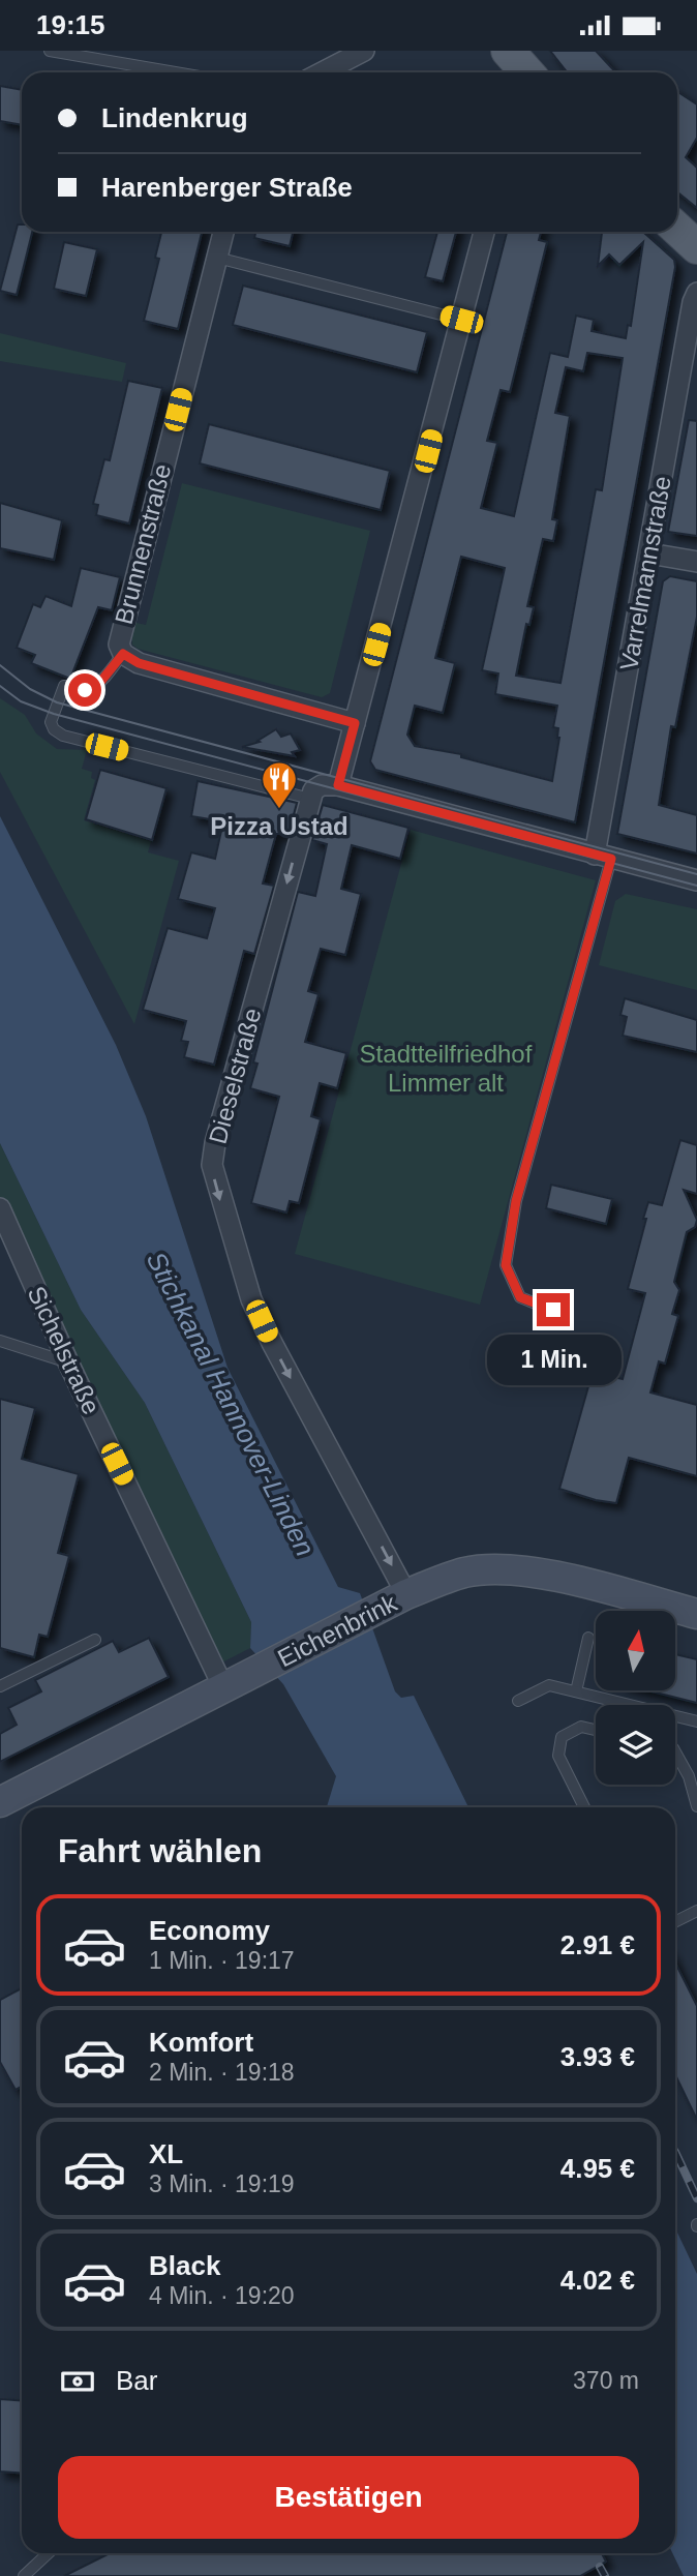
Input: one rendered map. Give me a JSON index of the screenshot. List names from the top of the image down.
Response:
{
  "streets": {
    "main road": ["Eichenbrink"],
    "street": [
      "Brunnenstraße",
      "Varrelmannstraße",
      "Dieselstraße",
      "Sichelstraße"
    ]
  },
  "crossings": [
    ["Dieselstraße", "Eichenbrink"],
    ["Sichelstraße", "Eichenbrink"]
  ],
  "one_way": ["Dieselstraße"],
  "water": ["Stichkanal Hannover-Linden"],
  "parks": ["Stadtteilfriedhof Limmer alt"],
  "places": {
    "restaurant": ["Pizza Ustad"]
  },
  "north": "top",
  "page": {
    "status": "19:15",
    "banner": ["Lindenkrug", "Harenberger Straße"],
    "bubble": "1 Min.",
    "heading": "Fahrt wählen",
    "list": [
      {
        "name": "Economy",
        "note": "1 Min. · 19:17",
        "value": "2.91 €"
      },
      {
        "name": "Komfort",
        "note": "2 Min. · 19:18",
        "value": "3.93 €"
      },
      {
        "name": "XL",
        "note": "3 Min. · 19:19",
        "value": "4.95 €"
      },
      {
        "name": "Black",
        "note": "4 Min. · 19:20",
        "value": "4.02 €"
      }
    ],
    "pay": ["Bar", "370 m"],
    "buttons": "Bestätigen"
  }
}
